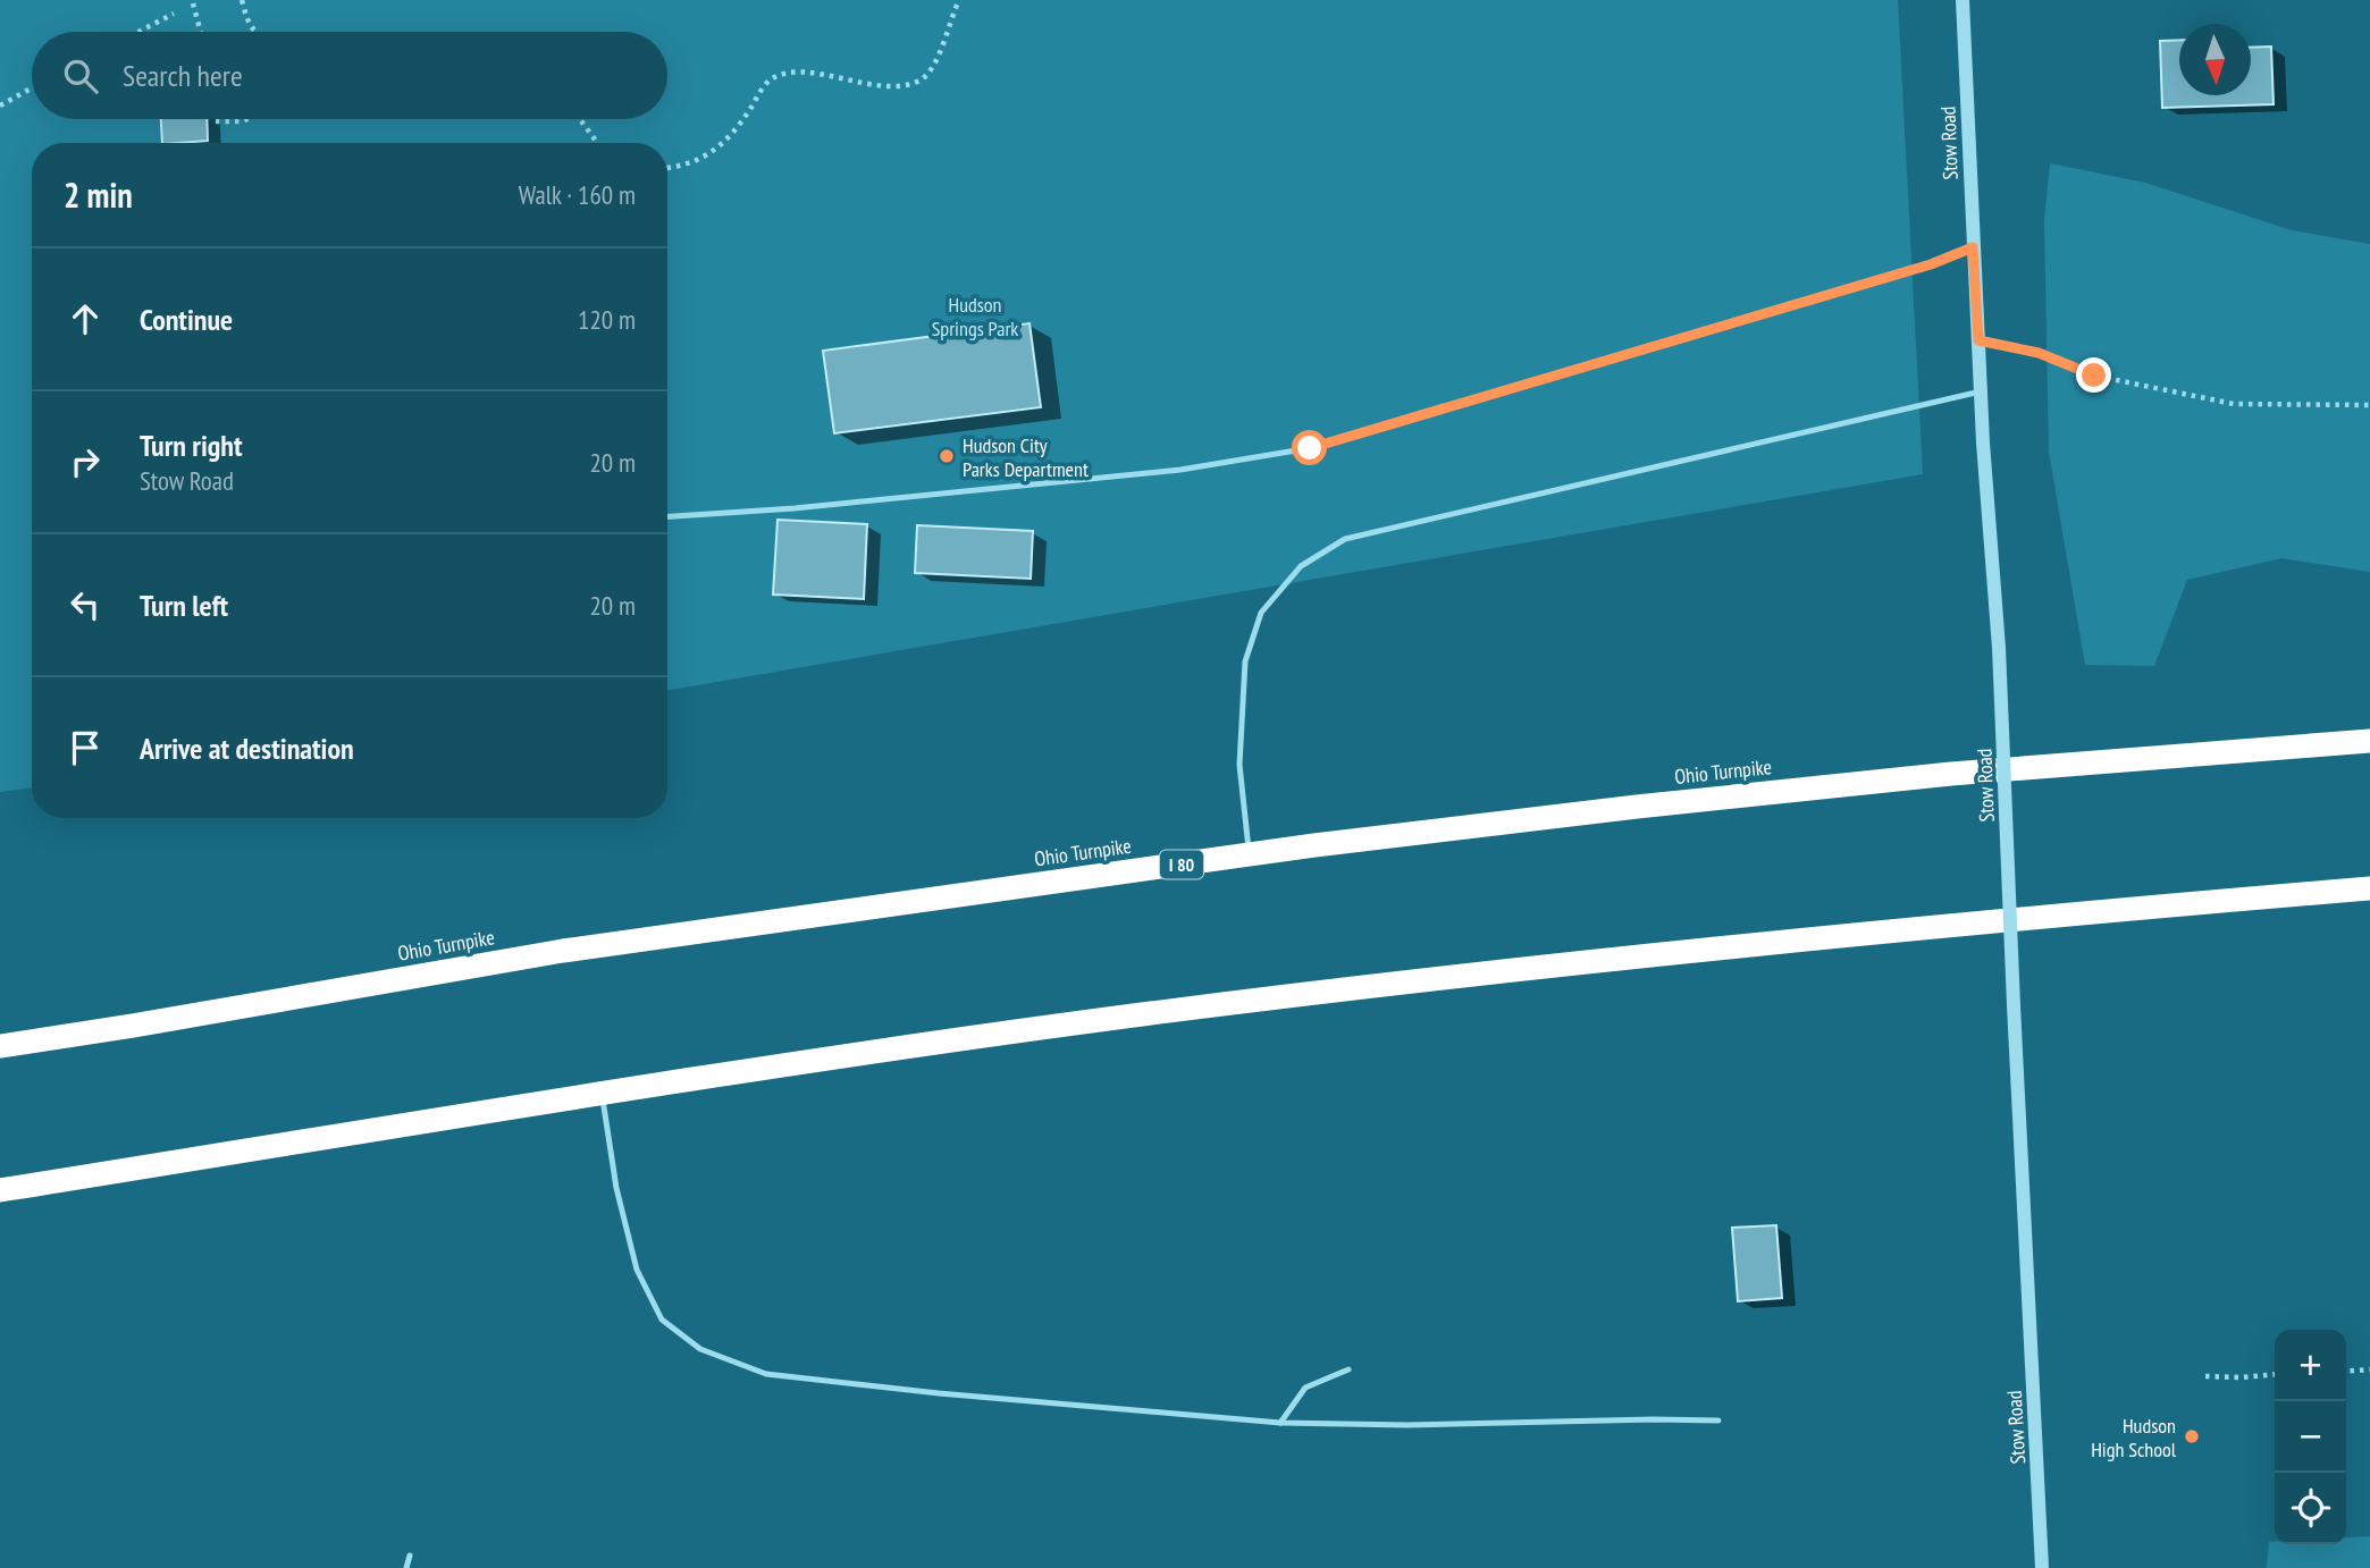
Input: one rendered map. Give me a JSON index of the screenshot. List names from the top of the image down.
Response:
{
  "streets": {
    "highway": ["Ohio Turnpike", "I 80"],
    "street": ["Stow Road"]
  },
  "parks": ["Hudson Springs Park"],
  "places": ["Hudson City Parks Department", "Hudson High School"],
  "north": "bottom",
  "page": {
    "search": "Search here",
    "heading": ["2 min", "Walk · 160 m"],
    "list": [
      ["Continue", "120 m"],
      ["Turn right", "Stow Road", "20 m"],
      ["Turn left", "20 m"],
      "Arrive at destination"
    ],
    "map_buttons": ["+", "−"]
  }
}
